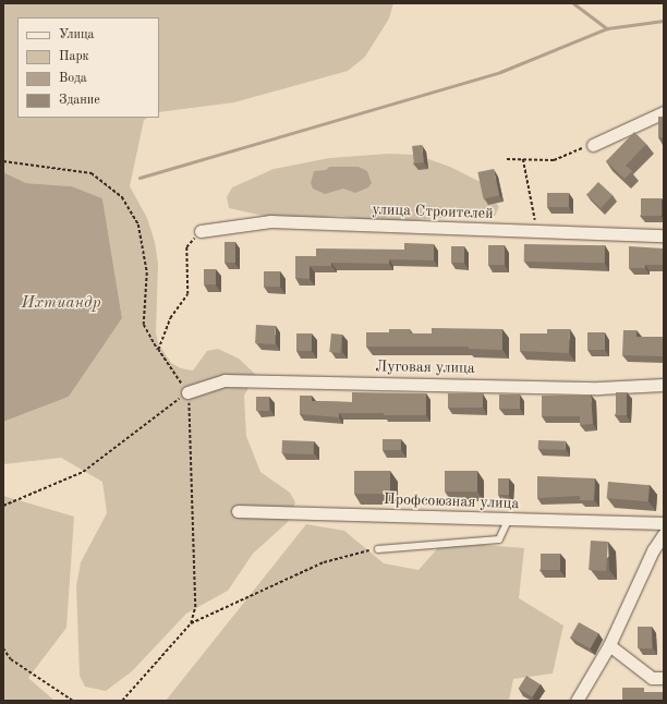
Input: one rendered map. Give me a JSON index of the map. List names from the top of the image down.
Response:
{
  "streets": {
    "street": ["улица Строителей", "Луговая улица", "Профсоюзная улица"]
  },
  "water": ["Ихтиандр"],
  "legend": [
    "Улица",
    "Парк",
    "Вода",
    "Здание"
  ]
}
